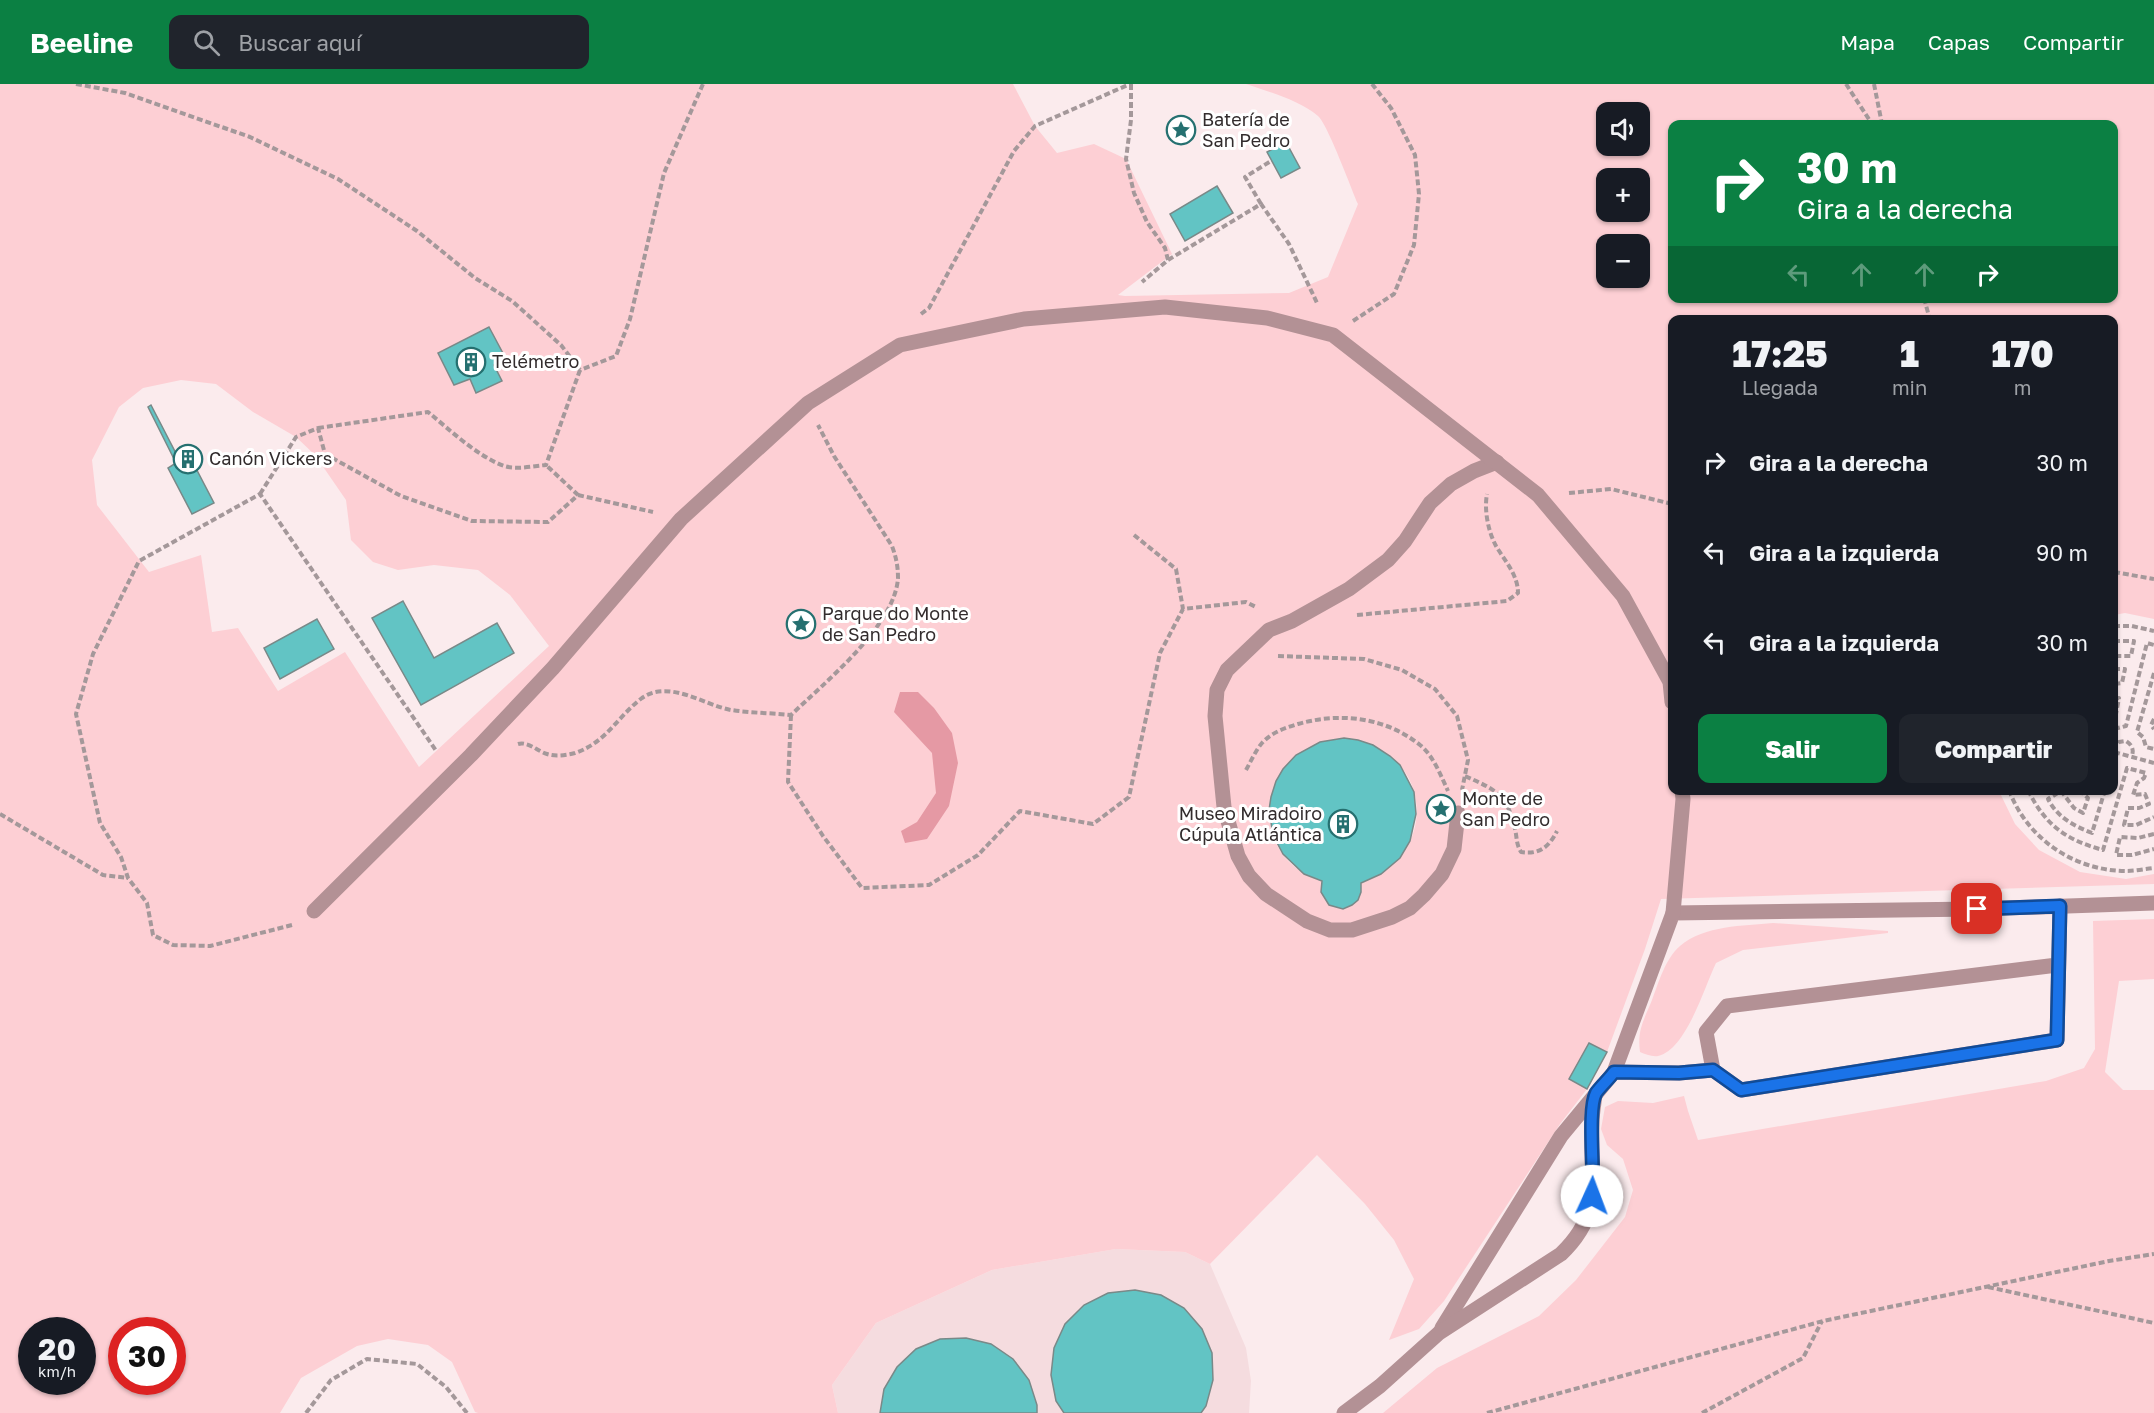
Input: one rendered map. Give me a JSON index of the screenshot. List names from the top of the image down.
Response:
{
  "places": {
    "place": ["Batería de San Pedro", "Parque do Monte de San Pedro", "Monte de San Pedro"],
    "building": ["Telémetro", "Canón Vickers", "Museo Miradoiro Cúpula Atlántica"]
  },
  "page": {
    "header": "Beeline",
    "search": "Buscar aquí",
    "nav": ["Mapa", "Capas", "Compartir"],
    "map_buttons": ["+", "−"],
    "turn": ["30 m", "Gira a la derecha"],
    "eta": [
      "17:25",
      "Llegada",
      "1",
      "min",
      "170",
      "m"
    ],
    "list": [
      {
        "name": "Gira a la derecha",
        "value": "30 m"
      },
      {
        "name": "Gira a la izquierda",
        "value": "90 m"
      },
      {
        "name": "Gira a la izquierda",
        "value": "30 m"
      }
    ],
    "buttons": ["Salir", "Compartir"],
    "speed": "20 km/h",
    "limit": "30"
  }
}
